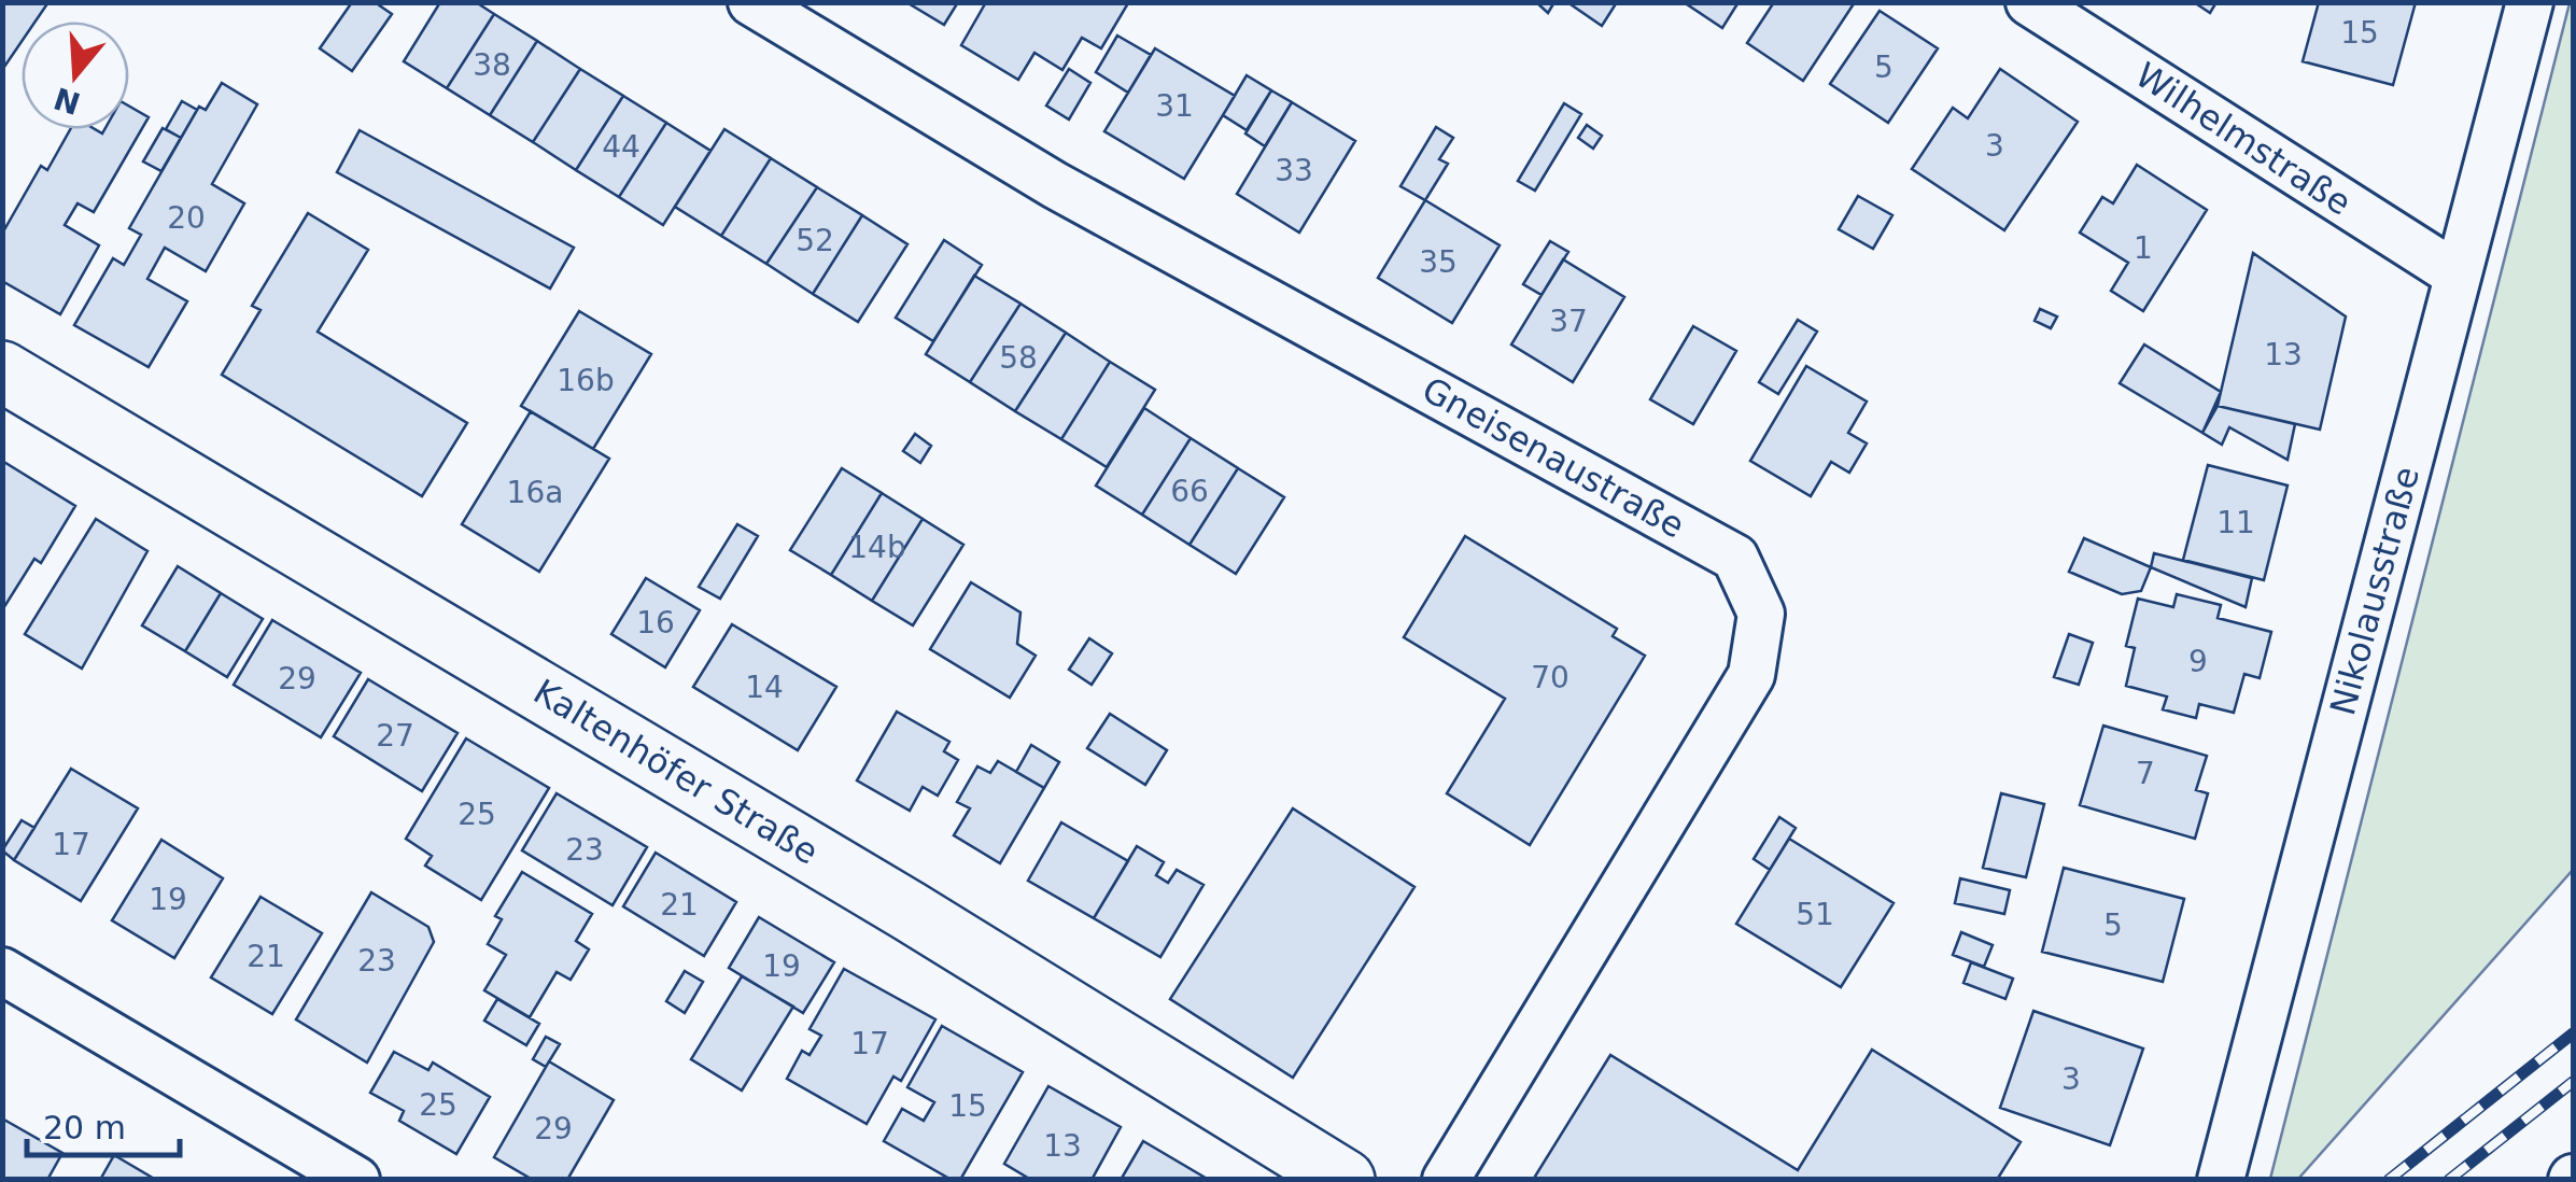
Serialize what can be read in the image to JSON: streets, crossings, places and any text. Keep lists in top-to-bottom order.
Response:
{
  "streets": {
    "street": [
      "Wilhelmstraße",
      "Gneisenaustraße",
      "Nikolausstraße",
      "Kaltenhöfer Straße"
    ]
  },
  "crossings": [
    ["Wilhelmstraße", "Nikolausstraße"]
  ],
  "house_numbers": [
    "15",
    "38",
    "5",
    "31",
    "3",
    "44",
    "33",
    "20",
    "52",
    "1",
    "35",
    "37",
    "13",
    "58",
    "16b",
    "66",
    "16a",
    "11",
    "14b",
    "16",
    "9",
    "70",
    "29",
    "14",
    "27",
    "7",
    "25",
    "17",
    "23",
    "19",
    "21",
    "51",
    "5",
    "21",
    "23",
    "19",
    "17",
    "3",
    "25",
    "15",
    "29",
    "13"
  ],
  "scale_bar": "20 m",
  "north": "bottom"
}
